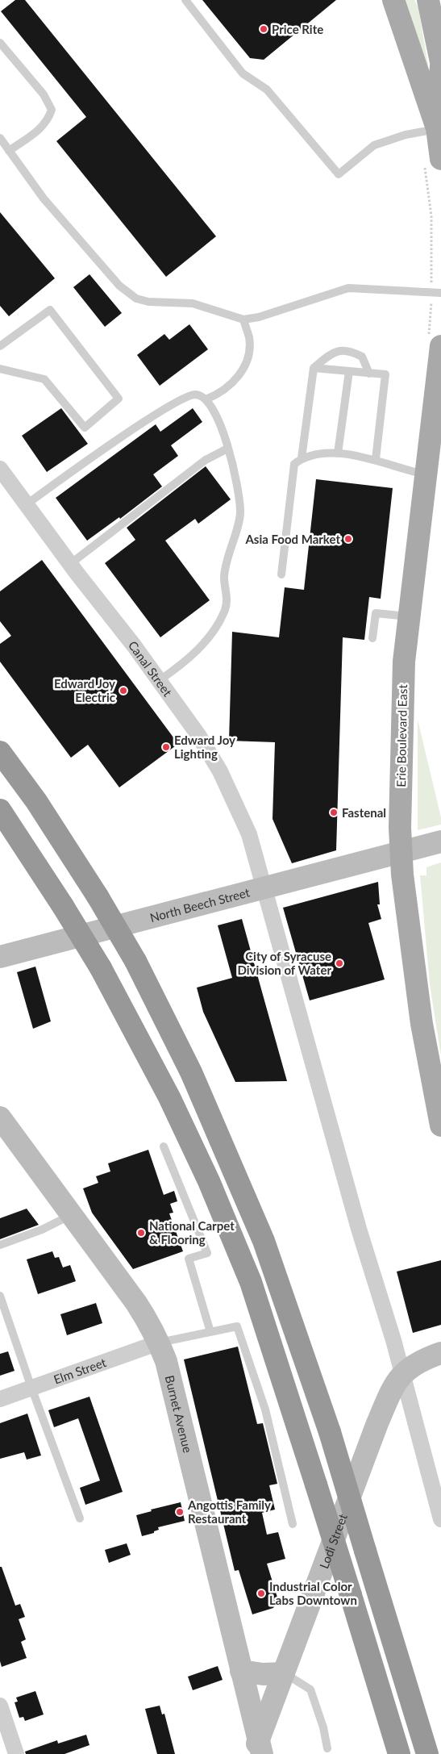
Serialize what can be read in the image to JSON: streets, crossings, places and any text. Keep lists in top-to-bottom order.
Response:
{
  "streets": {
    "main road": ["Erie Boulevard East"],
    "street": [
      "Canal Street",
      "North Beech Street",
      "Elm Street",
      "Burnet Avenue",
      "Lodi Street"
    ]
  },
  "crossings": [
    ["Canal Street", "North Beech Street"],
    ["Canal Street", "Lodi Street"],
    ["Erie Boulevard East", "North Beech Street"],
    ["Elm Street", "Burnet Avenue"],
    ["Burnet Avenue", "Lodi Street"]
  ],
  "places": [
    "Price Rite",
    "Asia Food Market",
    "Edward Joy Electric",
    "Edward Joy Lighting",
    "Fastenal",
    "City of Syracuse Division of Water",
    "National Carpet & Flooring",
    "Angottis Family Restaurant",
    "Industrial Color Labs Downtown"
  ]
}
